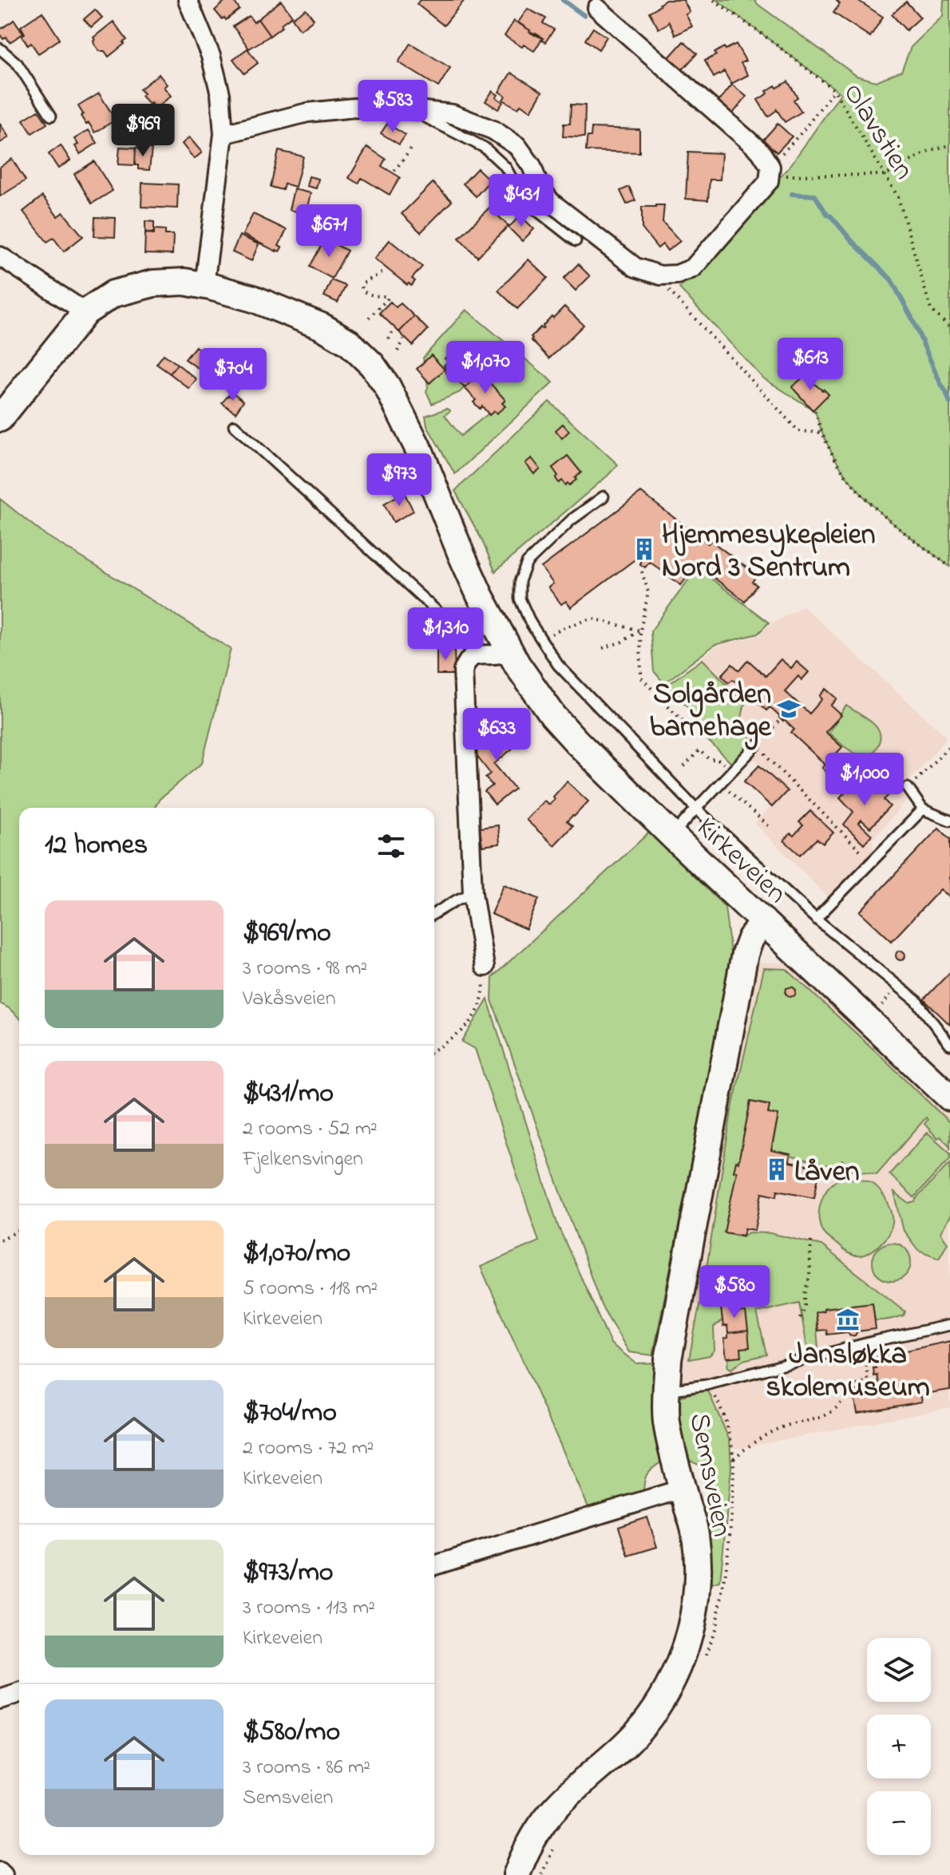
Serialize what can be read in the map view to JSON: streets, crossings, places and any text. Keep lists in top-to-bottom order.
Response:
{
  "streets": {
    "main road": ["Kirkeveien", "Semsveien"],
    "path": ["Olavstien"]
  },
  "crossings": [
    ["Kirkeveien", "Semsveien"]
  ],
  "places": {
    "building": ["Hjemmesykepleien Nord 3 Sentrum", "Låven"],
    "school or university": ["Solgården barnehage"],
    "museum": ["Jansløkka skolemuseum"]
  },
  "page": {
    "price": [
      "$583",
      "$969",
      "$431",
      "$671",
      "$613",
      "$1,070",
      "$704",
      "$973",
      "$1,310",
      "$633",
      "$1,000",
      "$580"
    ],
    "heading": "12 homes",
    "list": [
      {
        "name": "$969/mo",
        "note": "3 rooms · 98 m² · Vakåsveien"
      },
      {
        "name": "$431/mo",
        "note": "2 rooms · 52 m² · Fjelkensvingen"
      },
      {
        "name": "$1,070/mo",
        "note": "5 rooms · 118 m² · Kirkeveien"
      },
      {
        "name": "$704/mo",
        "note": "2 rooms · 72 m² · Kirkeveien"
      },
      {
        "name": "$973/mo",
        "note": "3 rooms · 113 m² · Kirkeveien"
      },
      {
        "name": "$580/mo",
        "note": "3 rooms · 86 m² · Semsveien"
      }
    ],
    "map_buttons": ["+", "−"]
  }
}
